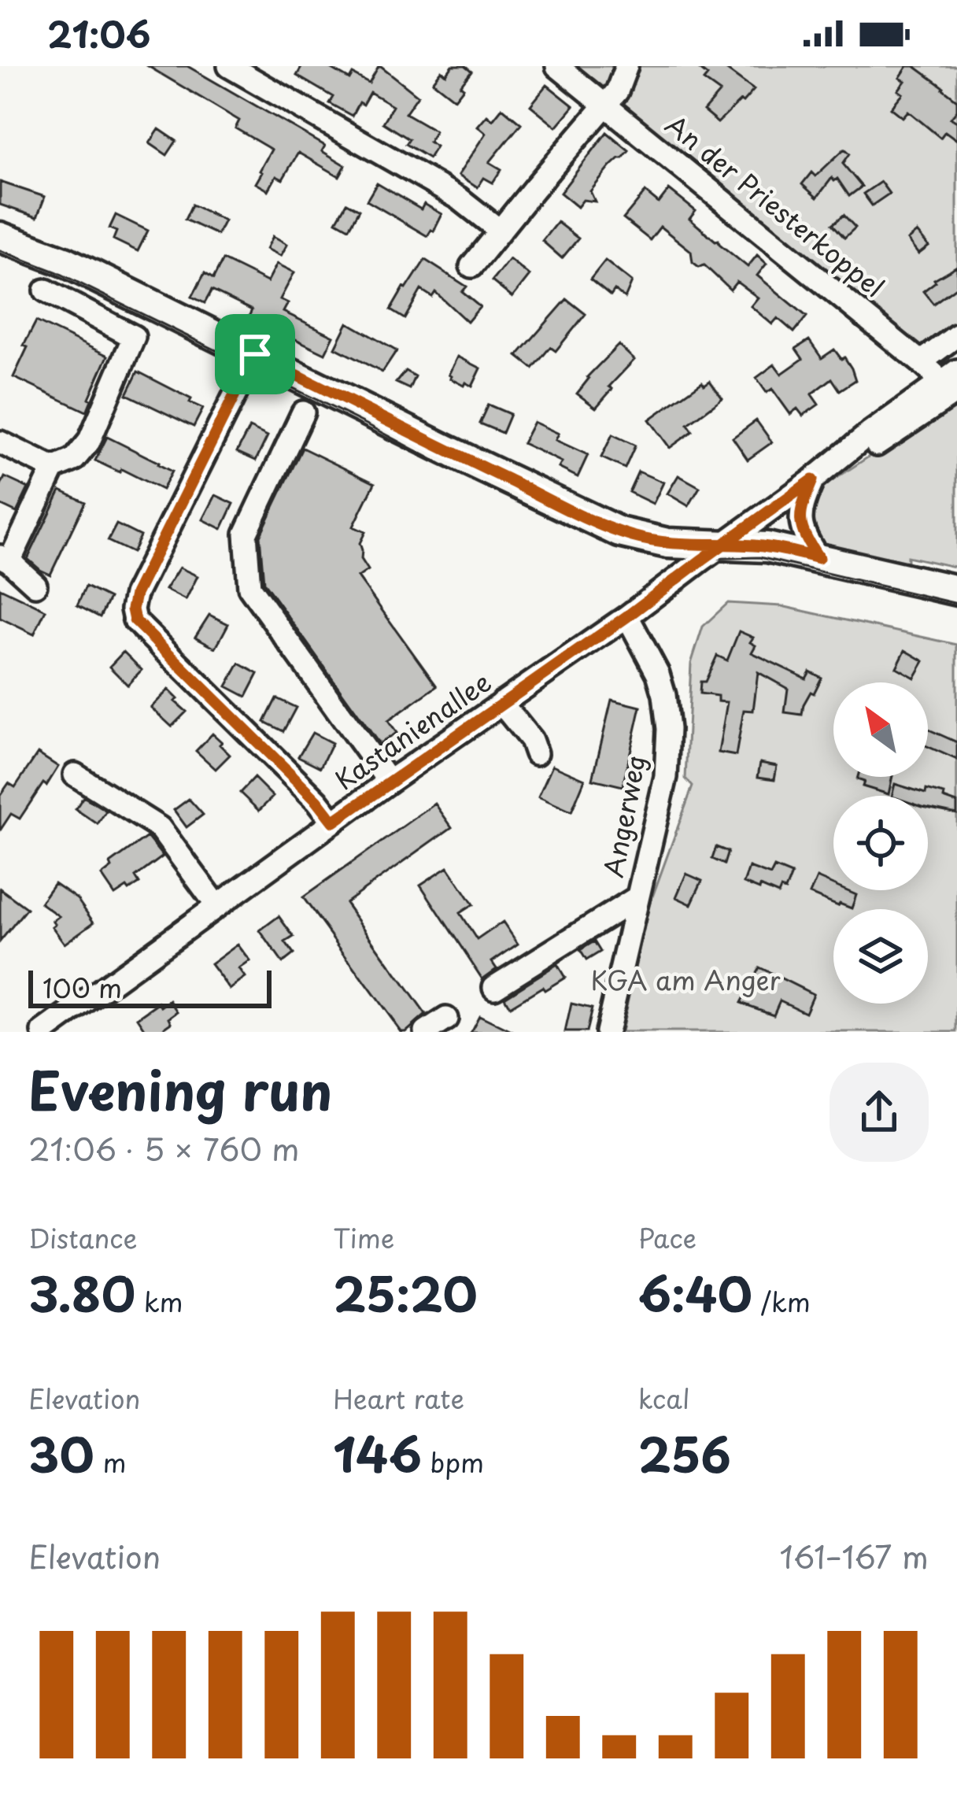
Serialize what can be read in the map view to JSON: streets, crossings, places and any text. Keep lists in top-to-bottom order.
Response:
{
  "streets": {
    "street": ["An der Priesterkoppel", "Kastanienallee", "Angerweg"]
  },
  "crossings": [
    ["An der Priesterkoppel", "Kastanienallee"],
    ["Kastanienallee", "Angerweg"]
  ],
  "parks": ["KGA am Anger"],
  "scale_bar": "100 m",
  "north": "top left",
  "page": {
    "status": "21:06",
    "scale": "100 m",
    "heading": ["Evening run", "21:06 · 5 × 760 m"],
    "stats": [
      ["Distance", "3.80 km"],
      ["Time", "25:20"],
      ["Pace", "6:40 /km"],
      ["Elevation", "30 m"],
      ["Heart rate", "146 bpm"],
      ["kcal", "256"]
    ],
    "chart": ["Elevation", "161–167 m"]
  }
}
